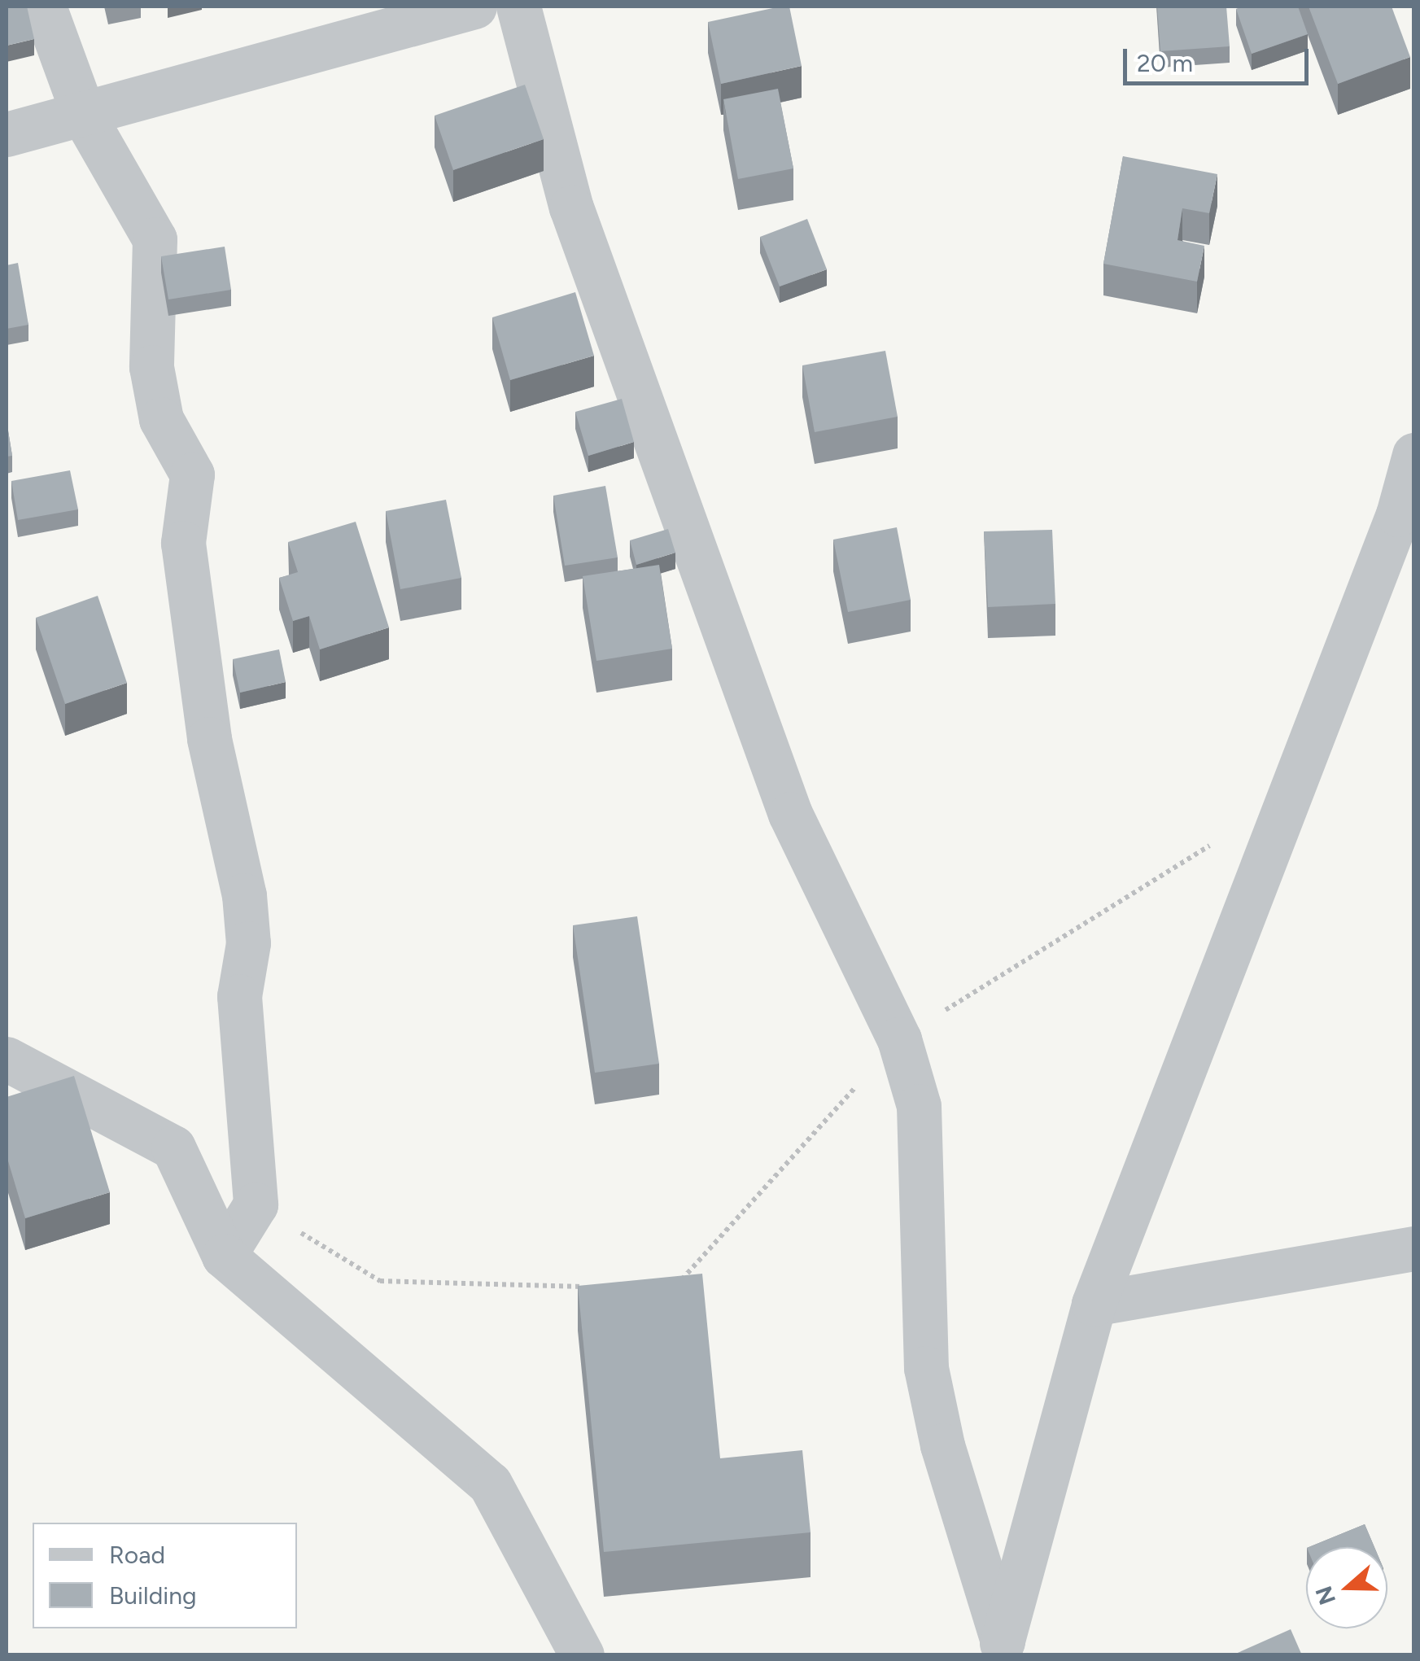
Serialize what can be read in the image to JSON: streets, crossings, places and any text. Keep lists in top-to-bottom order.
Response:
{
  "legend": ["Road", "Building"],
  "scale_bar": "20 m",
  "north": "left"
}
